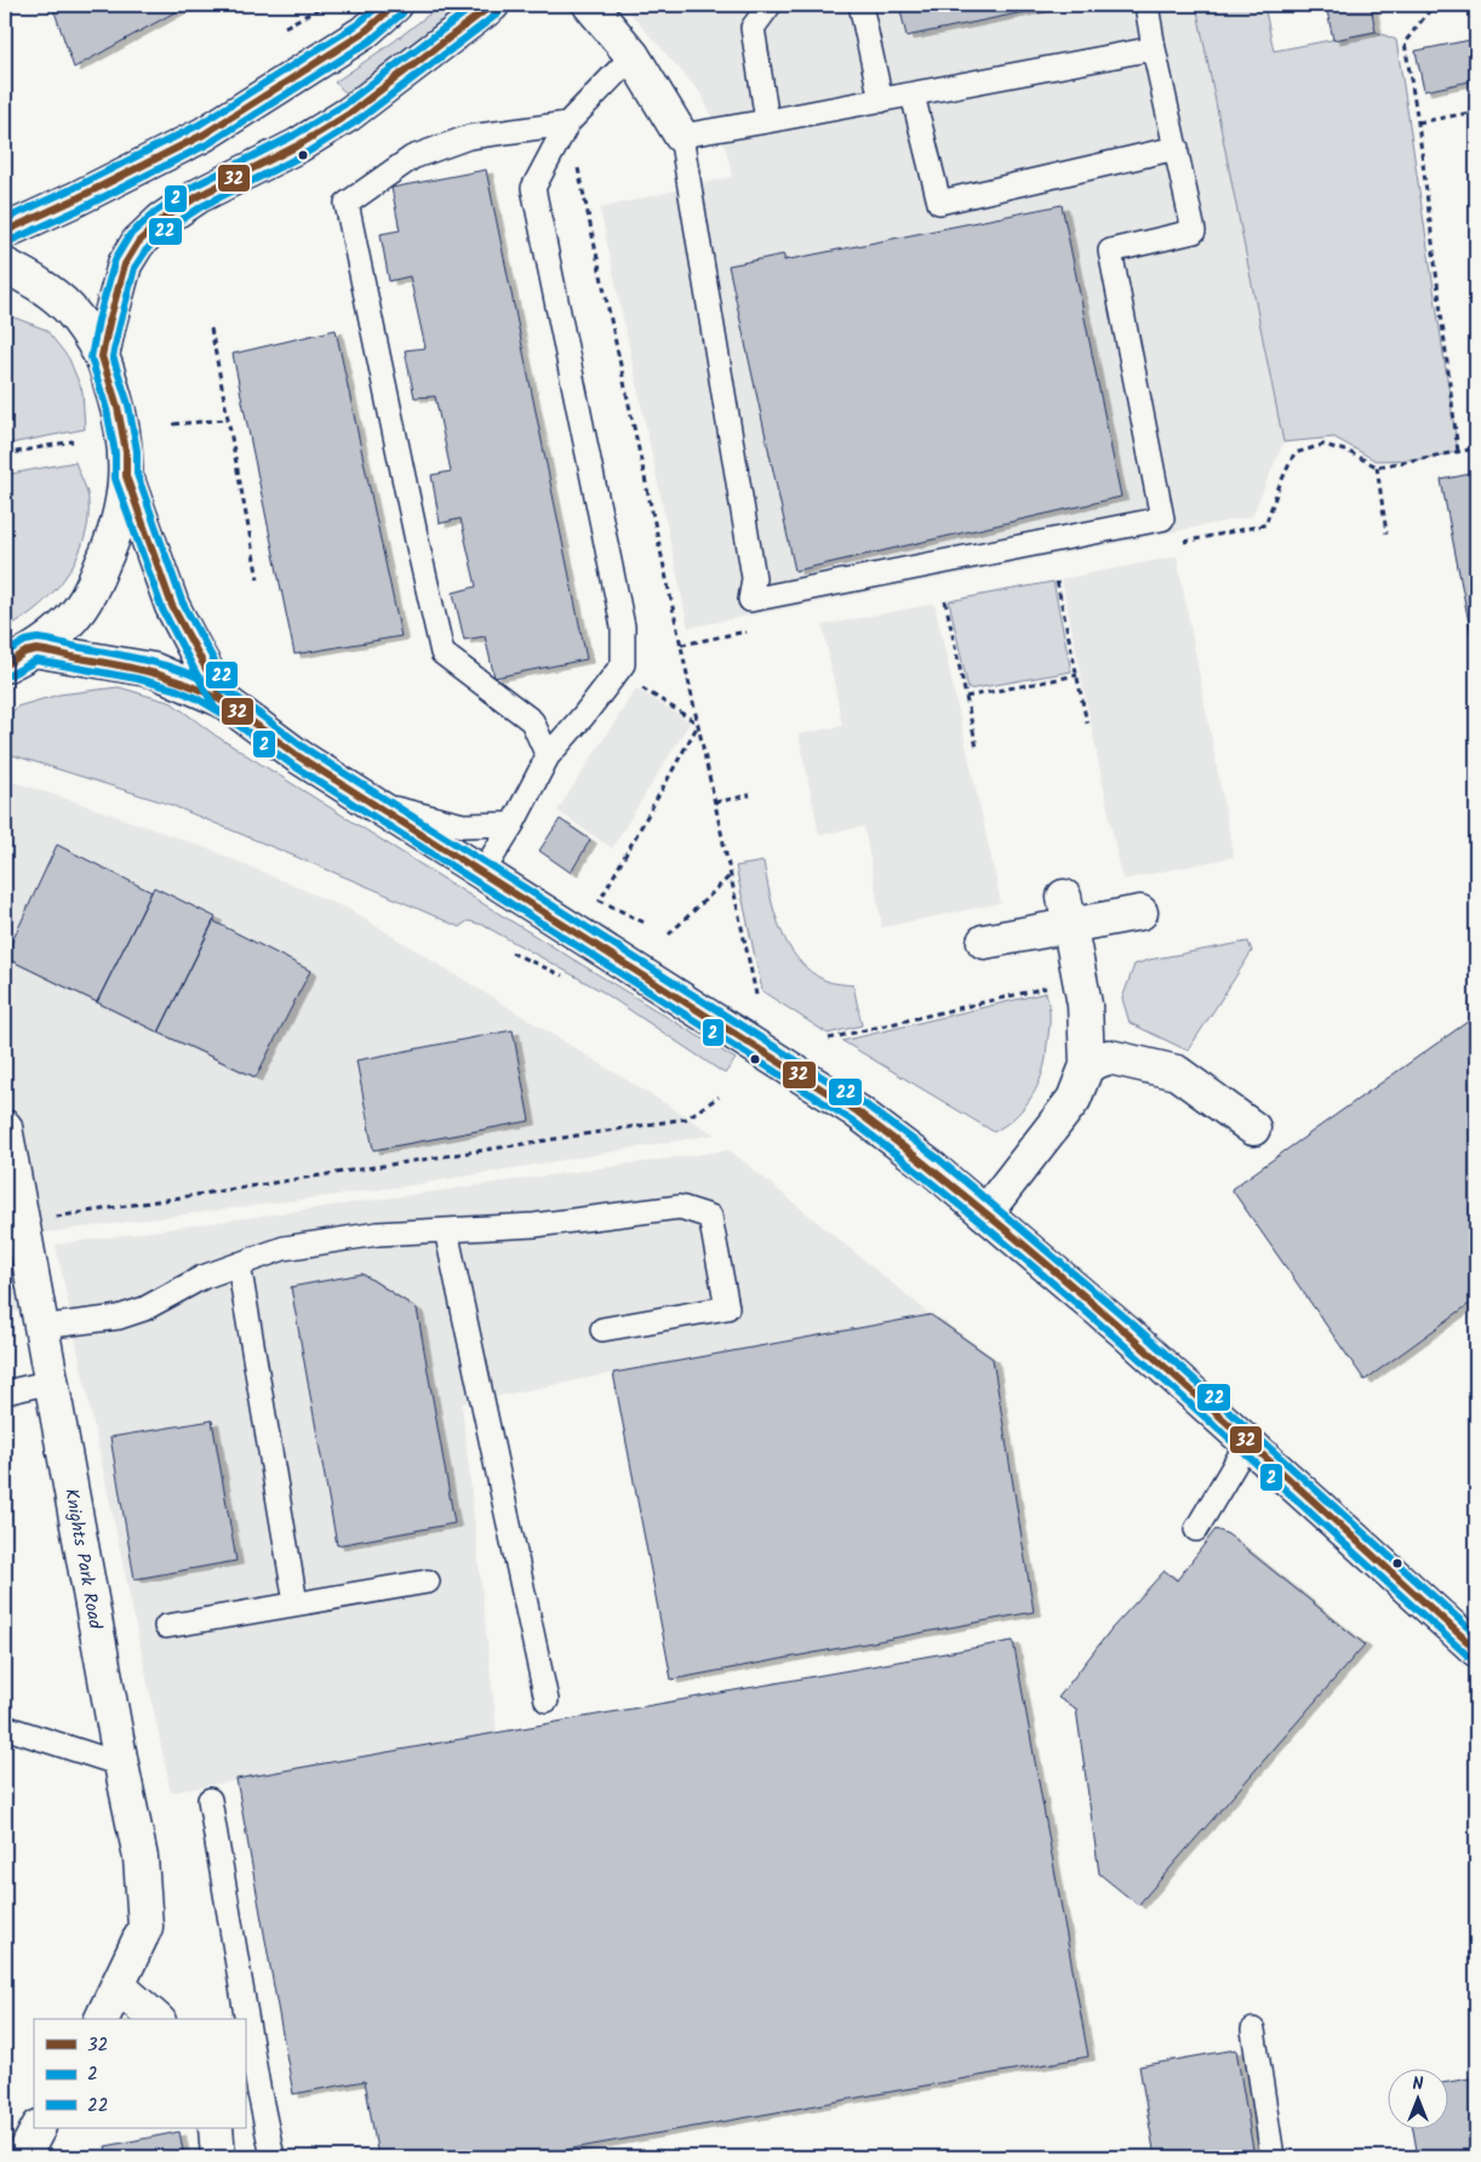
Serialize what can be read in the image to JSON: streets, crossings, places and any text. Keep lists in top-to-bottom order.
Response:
{
  "streets": {
    "street": ["Knights Park Road"]
  },
  "lines": ["transit line 32", "transit line 2", "transit line 22"],
  "legend": ["32", "2", "22"],
  "north": "top"
}
